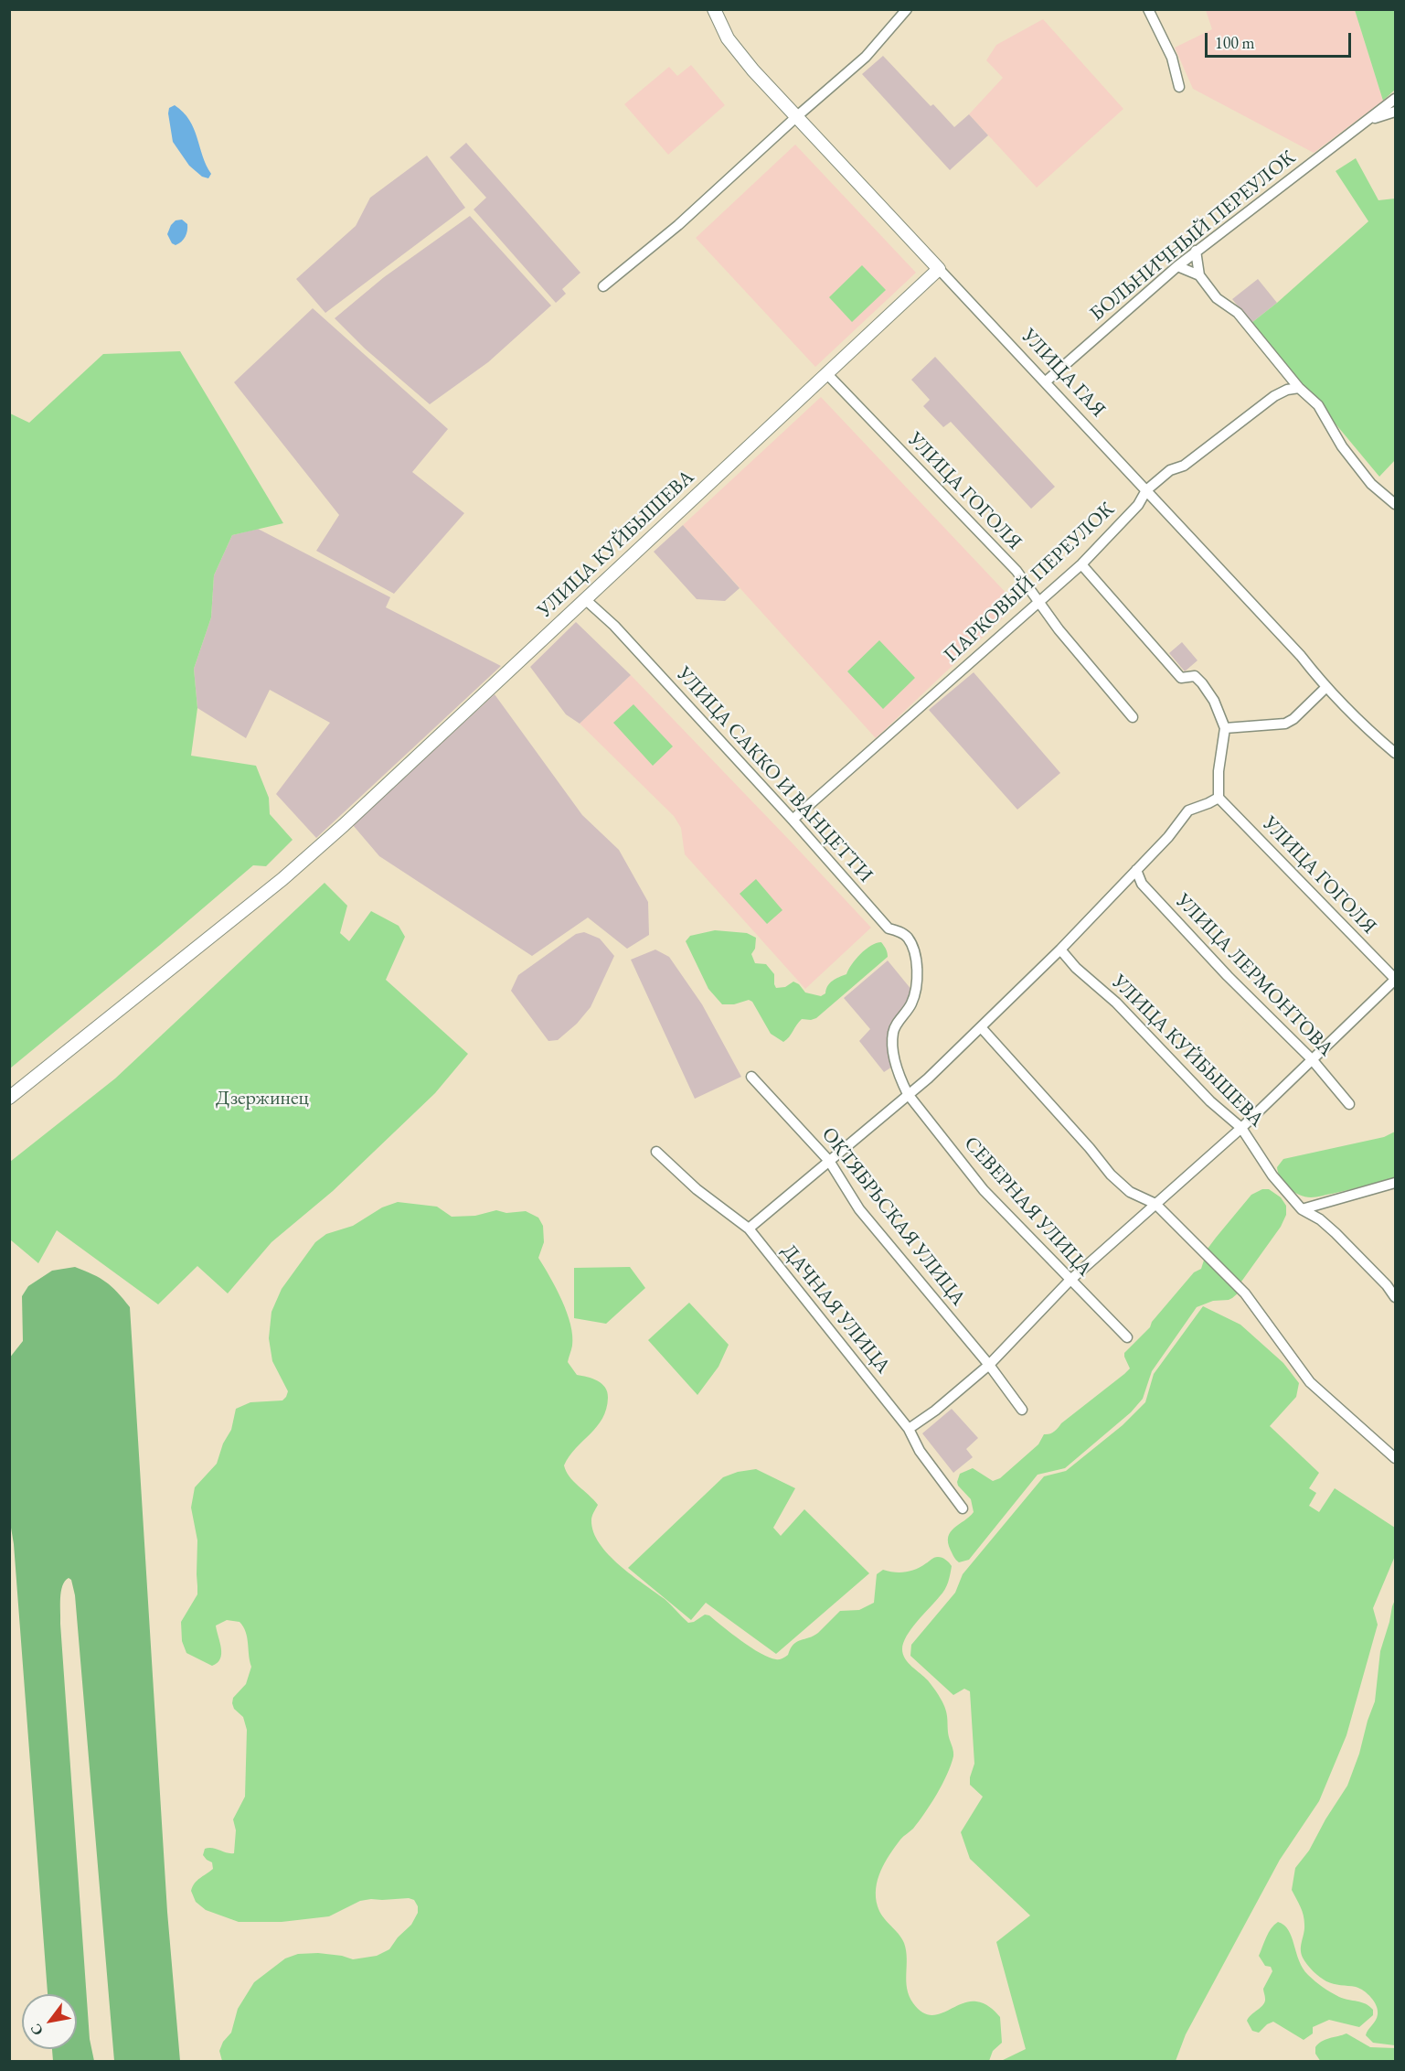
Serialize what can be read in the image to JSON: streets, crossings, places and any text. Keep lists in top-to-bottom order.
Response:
{
  "streets": {
    "main road": ["УЛИЦА ГАЯ", "УЛИЦА КУЙБЫШЕВА"],
    "street": [
      "БОЛЬНИЧНЫЙ ПЕРЕУЛОК",
      "УЛИЦА ГОГОЛЯ",
      "ПАРКОВЫЙ ПЕРЕУЛОК",
      "УЛИЦА САККО И ВАНЦЕТТИ",
      "УЛИЦА ЛЕРМОНТОВА",
      "СЕВЕРНАЯ УЛИЦА",
      "ОКТЯБРЬСКАЯ УЛИЦА",
      "ДАЧНАЯ УЛИЦА"
    ]
  },
  "crossings": [
    ["БОЛЬНИЧНЫЙ ПЕРЕУЛОК", "УЛИЦА ГАЯ"],
    ["УЛИЦА ГАЯ", "УЛИЦА КУЙБЫШЕВА"],
    ["УЛИЦА ГАЯ", "ПАРКОВЫЙ ПЕРЕУЛОК"],
    ["УЛИЦА ГОГОЛЯ", "УЛИЦА КУЙБЫШЕВА"],
    ["УЛИЦА ГОГОЛЯ", "ПАРКОВЫЙ ПЕРЕУЛОК"],
    ["УЛИЦА КУЙБЫШЕВА", "УЛИЦА САККО И ВАНЦЕТТИ"],
    ["ПАРКОВЫЙ ПЕРЕУЛОК", "УЛИЦА САККО И ВАНЦЕТТИ"],
    ["УЛИЦА САККО И ВАНЦЕТТИ", "СЕВЕРНАЯ УЛИЦА"]
  ],
  "parks": ["Дзержинец"],
  "scale_bar": "100 m",
  "north": "bottom left"
}
